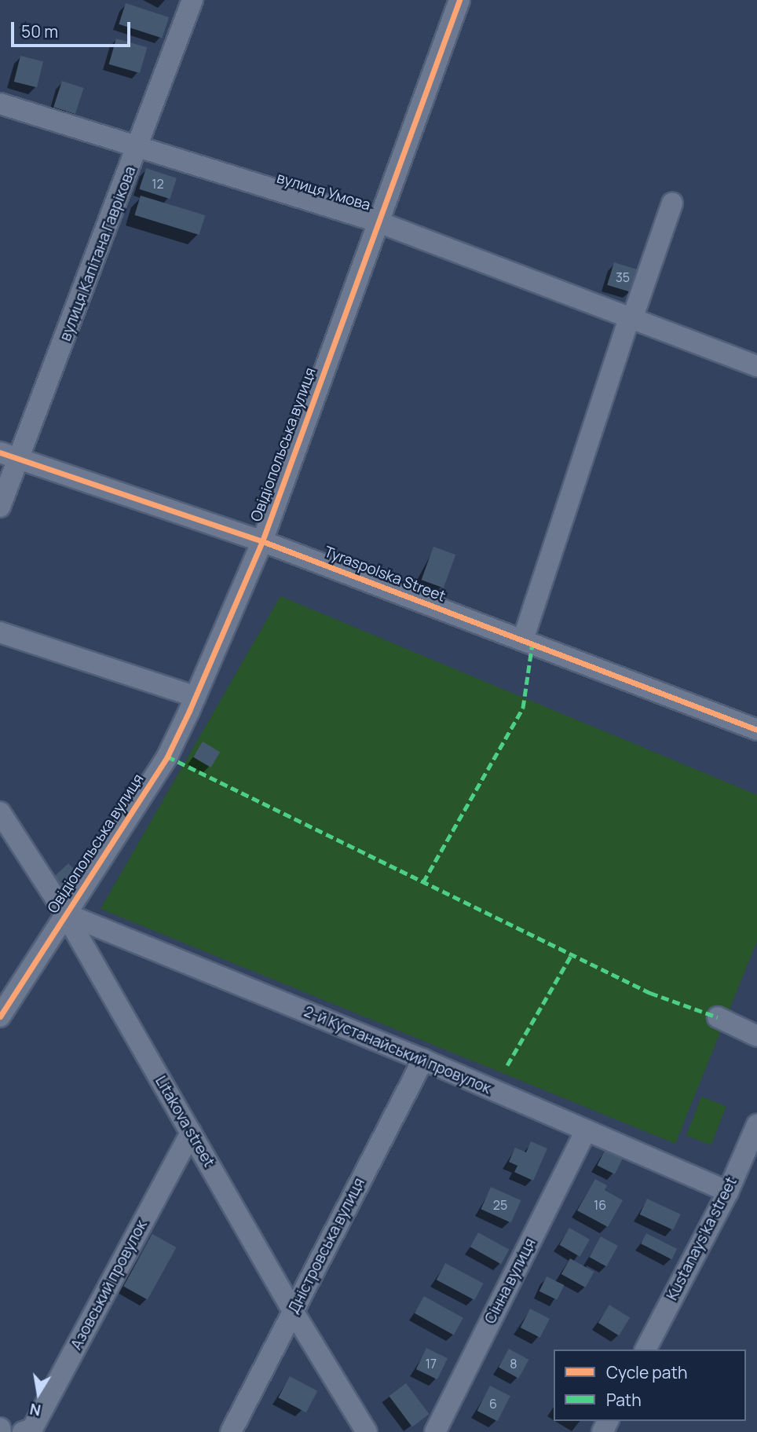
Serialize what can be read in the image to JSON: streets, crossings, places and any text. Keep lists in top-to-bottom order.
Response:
{
  "streets": {
    "street": [
      "вулиця Умова",
      "вулиця Капітана Гаврікова",
      "Овідіопольська вулиця",
      "Tyraspolska Street",
      "2-й Кустанайський провулок",
      "Litakova street",
      "Kustanays'ka street",
      "Дністровська вулиця",
      "Сінна вулиця",
      "Азовський провулок"
    ]
  },
  "crossings": [
    ["вулиця Умова", "вулиця Капітана Гаврікова"],
    ["вулиця Умова", "Овідіопольська вулиця"],
    ["вулиця Капітана Гаврікова", "Tyraspolska Street"],
    ["Овідіопольська вулиця", "Tyraspolska Street"],
    ["Овідіопольська вулиця", "2-й Кустанайський провулок"],
    ["Овідіопольська вулиця", "Litakova street"],
    ["2-й Кустанайський провулок", "Litakova street"],
    ["2-й Кустанайський провулок", "Kustanays'ka street"],
    ["2-й Кустанайський провулок", "Дністровська вулиця"],
    ["2-й Кустанайський провулок", "Сінна вулиця"],
    ["Litakova street", "Дністровська вулиця"],
    ["Litakova street", "Азовський провулок"]
  ],
  "house_numbers": [
    "12",
    "35",
    "25",
    "16",
    "17",
    "8",
    "6"
  ],
  "legend": ["Cycle path", "Path"],
  "scale_bar": "50 m",
  "north": "bottom"
}
